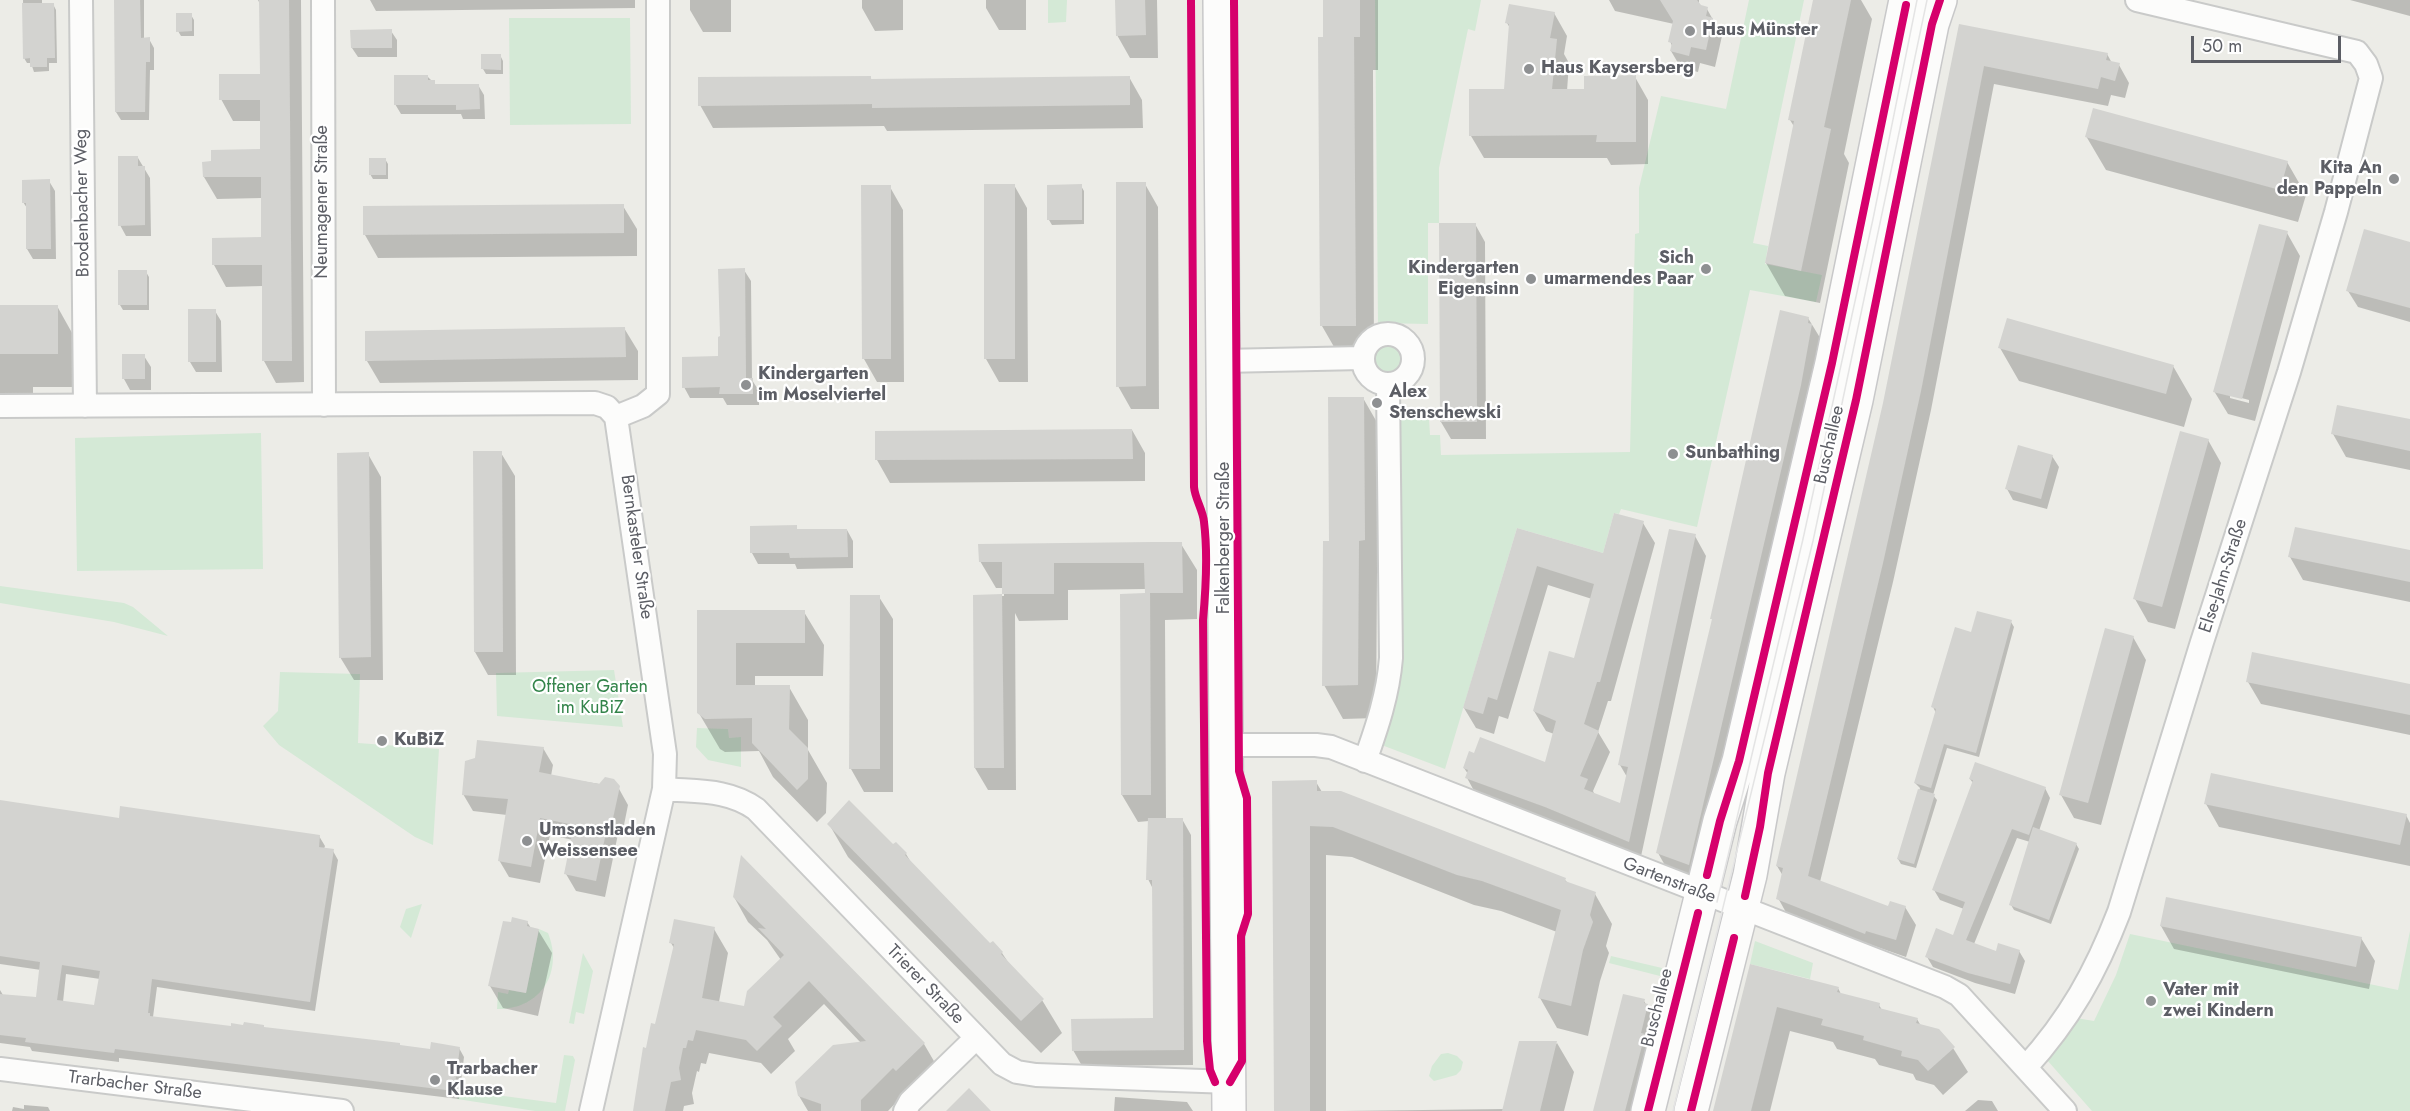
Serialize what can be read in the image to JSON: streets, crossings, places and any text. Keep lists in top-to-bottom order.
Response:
{
  "streets": {
    "main road": ["Buschallee", "Falkenberger Straße"],
    "street": [
      "Neumagener Straße",
      "Brodenbacher Weg",
      "Bernkasteler Straße",
      "Else-Jahn-Straße",
      "Gartenstraße",
      "Trierer Straße",
      "Trarbacher Straße"
    ]
  },
  "crossings": [
    ["Buschallee", "Gartenstraße"],
    ["Falkenberger Straße", "Gartenstraße"],
    ["Falkenberger Straße", "Trierer Straße"],
    ["Bernkasteler Straße", "Trierer Straße"],
    ["Else-Jahn-Straße", "Gartenstraße"]
  ],
  "parks": ["Offener Garten im KuBiZ"],
  "places": [
    "Haus Münster",
    "Haus Kaysersberg",
    "Kita An den Pappeln",
    "Sich umarmendes Paar",
    "Kindergarten Eigensinn",
    "Kindergarten im Moselviertel",
    "Alex Stenschewski",
    "Sunbathing",
    "KuBiZ",
    "Umsonstladen Weissensee",
    "Vater mit zwei Kindern",
    "Trarbacher Klause"
  ],
  "scale_bar": "50 m"
}
